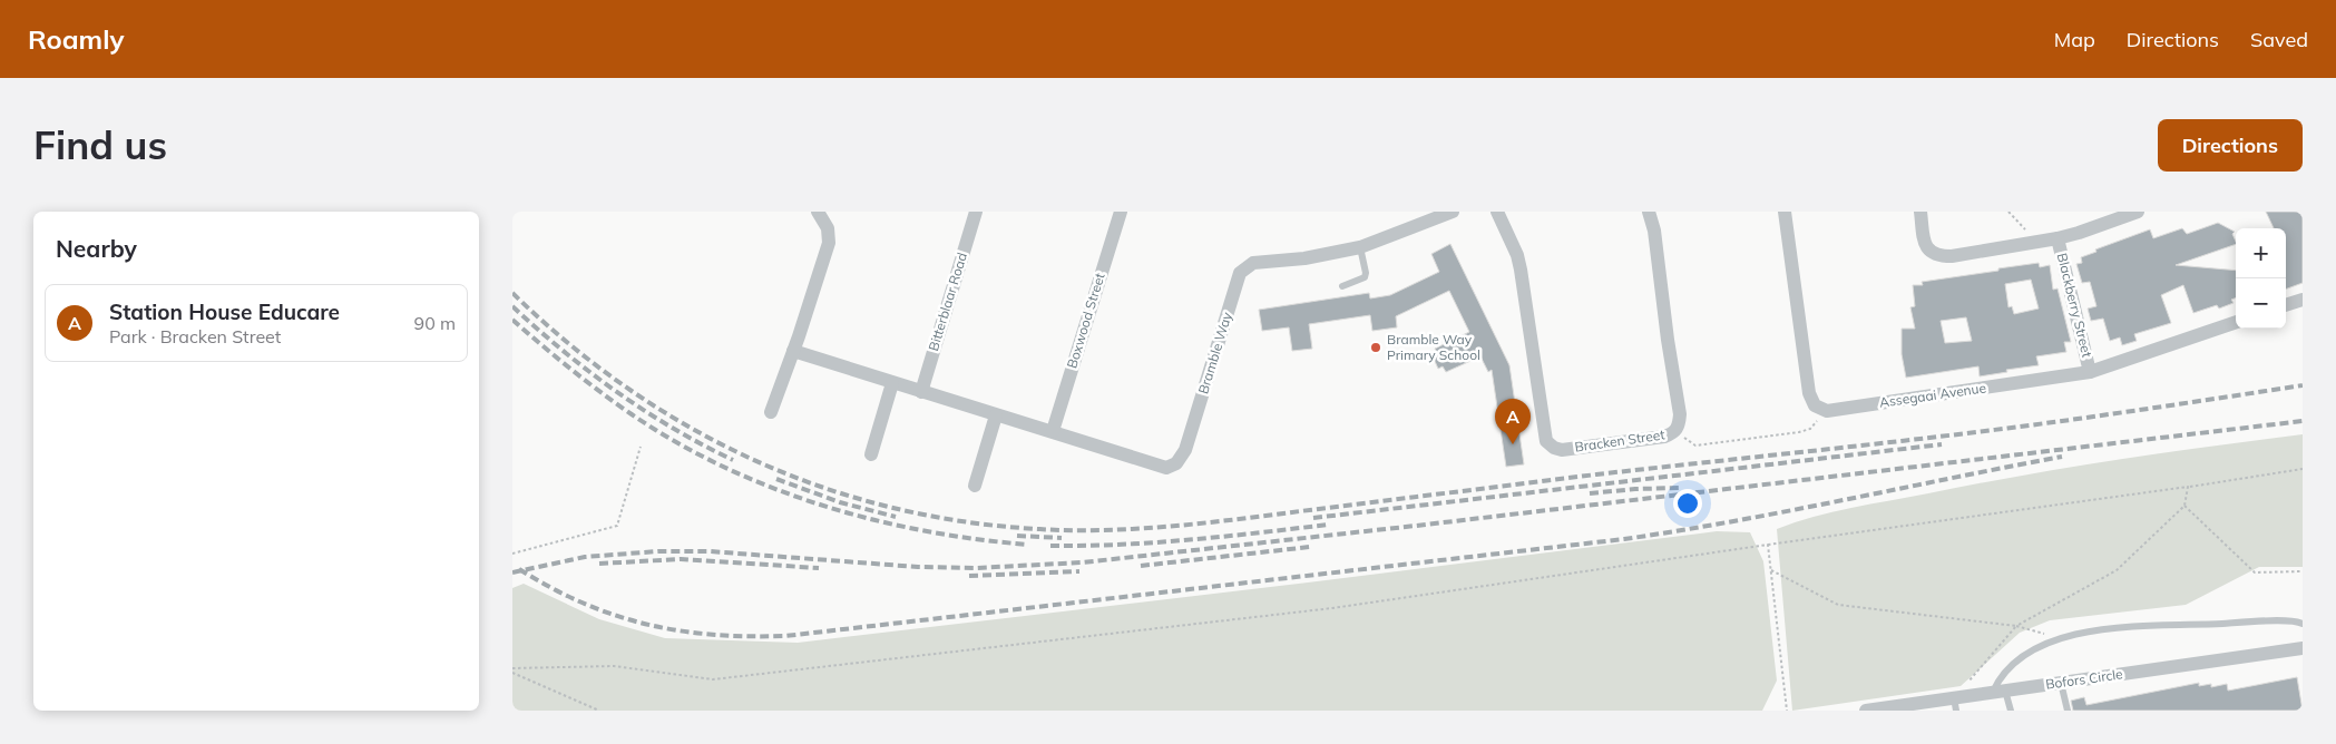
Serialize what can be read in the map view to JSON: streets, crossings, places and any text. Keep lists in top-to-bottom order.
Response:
{
  "streets": {
    "street": [
      "Bitterblaar Road",
      "Blackberry Street",
      "Boxwood Street",
      "Bramble Way",
      "Assegaai Avenue",
      "Bracken Street",
      "Bofors Circle"
    ]
  },
  "crossings": [
    ["Bitterblaar Road", "Bramble Way"],
    ["Blackberry Street", "Assegaai Avenue"],
    ["Boxwood Street", "Bramble Way"]
  ],
  "places": ["Bramble Way Primary School"],
  "page": {
    "header": "Roamly",
    "nav": ["Map", "Directions", "Saved"],
    "buttons": "Directions",
    "title": "Find us",
    "heading": "Nearby",
    "map_buttons": ["+", "−"],
    "list": [
      {
        "mark": "A",
        "name": "Station House Educare",
        "note": "Park · Bracken Street",
        "value": "90 m"
      }
    ],
    "pins": "A"
  }
}
